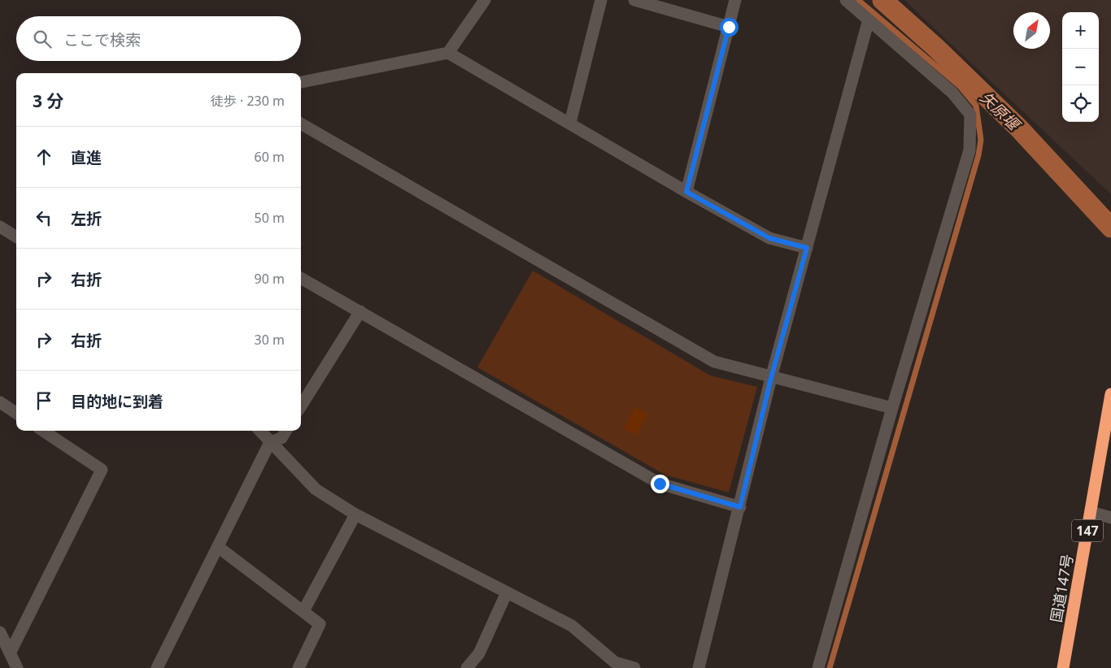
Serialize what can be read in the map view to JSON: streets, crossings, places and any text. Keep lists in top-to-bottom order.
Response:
{
  "streets": {
    "highway": ["147", "国道147号"]
  },
  "water": ["矢原堰"],
  "north": "top right",
  "page": {
    "map_buttons": ["+", "−"],
    "search": "ここで検索",
    "heading": ["3 分", "徒歩 · 230 m"],
    "list": [
      ["直進", "60 m"],
      ["左折", "50 m"],
      ["右折", "90 m"],
      ["右折", "30 m"],
      "目的地に到着"
    ]
  }
}
